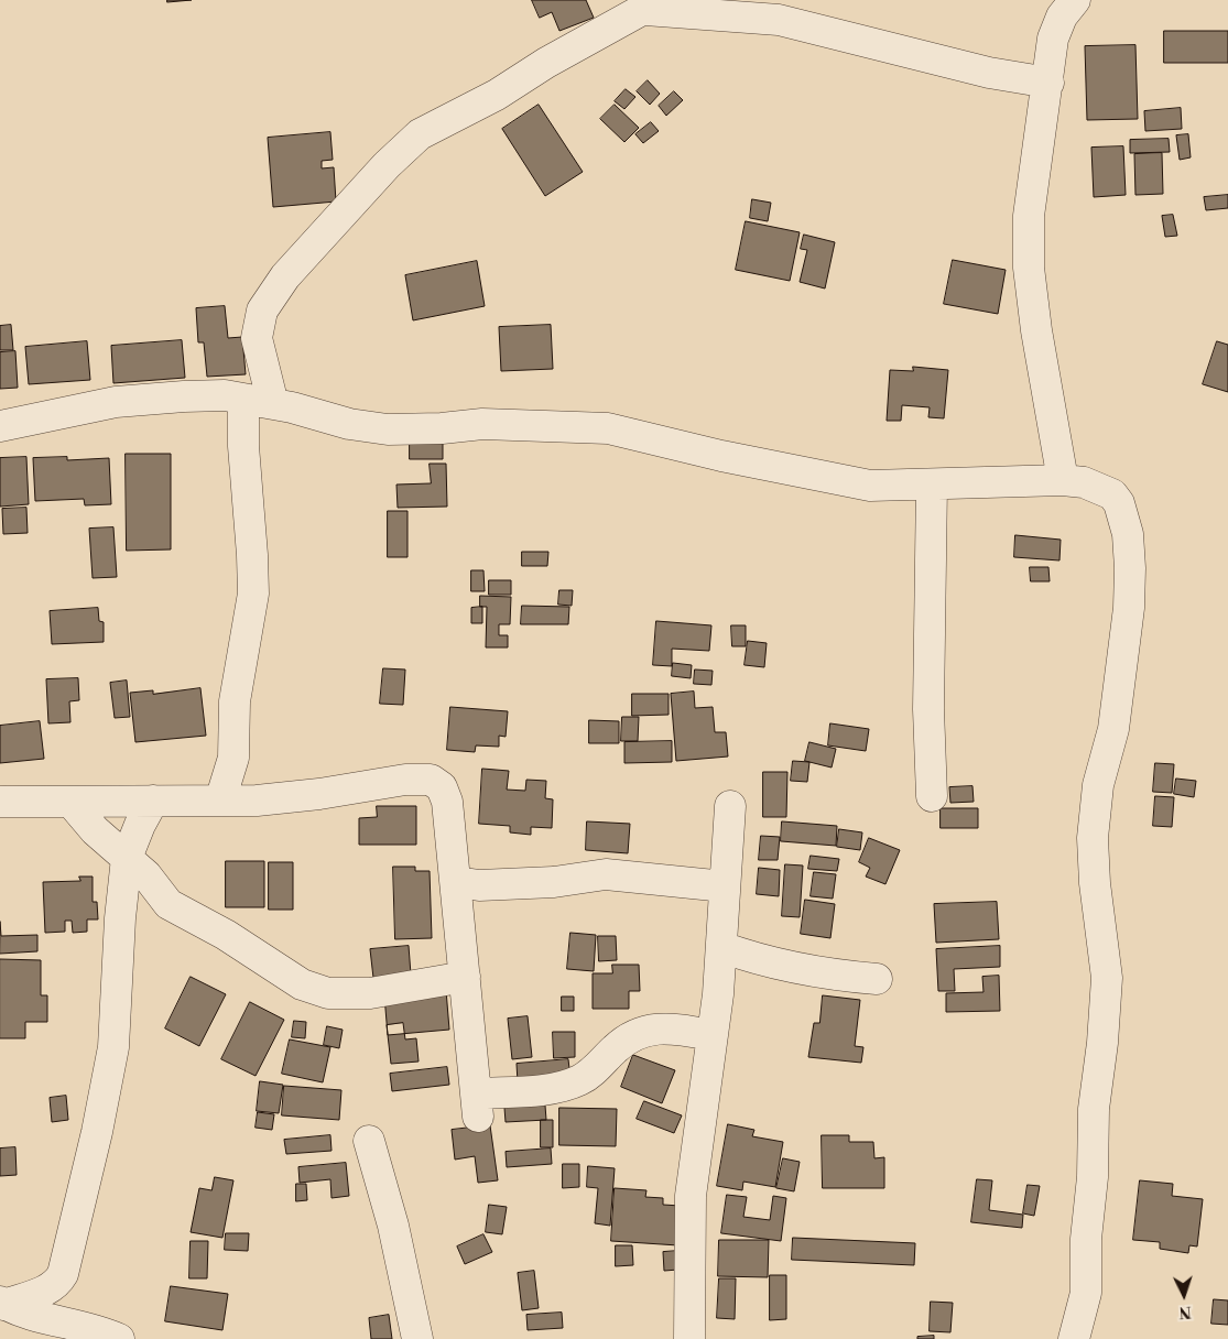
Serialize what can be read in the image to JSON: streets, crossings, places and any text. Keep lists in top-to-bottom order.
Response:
{
  "north": "bottom"
}
